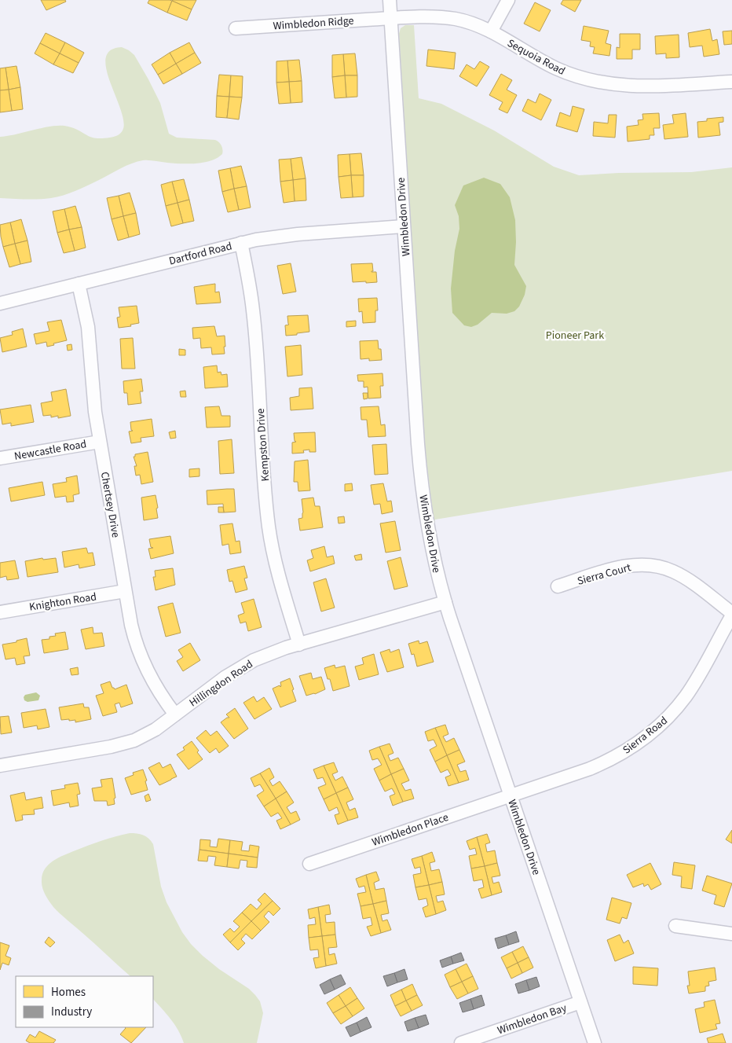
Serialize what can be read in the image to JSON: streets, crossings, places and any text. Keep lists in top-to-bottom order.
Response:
{
  "streets": {
    "street": [
      "Wimbledon Ridge",
      "Sequoia Road",
      "Wimbledon Drive",
      "Dartford Road",
      "Kempston Drive",
      "Newcastle Road",
      "Chertsey Drive",
      "Sierra Court",
      "Knighton Road",
      "Hillingdon Road",
      "Sierra Road",
      "Wimbledon Place",
      "Wimbledon Bay"
    ]
  },
  "crossings": [
    ["Wimbledon Ridge", "Sequoia Road"],
    ["Wimbledon Ridge", "Wimbledon Drive"],
    ["Sequoia Road", "Wimbledon Drive"],
    ["Wimbledon Drive", "Dartford Road"],
    ["Wimbledon Drive", "Hillingdon Road"],
    ["Wimbledon Drive", "Sierra Road"],
    ["Wimbledon Drive", "Wimbledon Place"],
    ["Wimbledon Drive", "Wimbledon Bay"],
    ["Dartford Road", "Kempston Drive"],
    ["Dartford Road", "Chertsey Drive"],
    ["Kempston Drive", "Hillingdon Road"],
    ["Newcastle Road", "Chertsey Drive"],
    ["Chertsey Drive", "Knighton Road"],
    ["Chertsey Drive", "Hillingdon Road"],
    ["Sierra Court", "Sierra Road"],
    ["Sierra Road", "Wimbledon Place"]
  ],
  "parks": ["Pioneer Park"],
  "legend": ["Homes", "Industry"]
}
